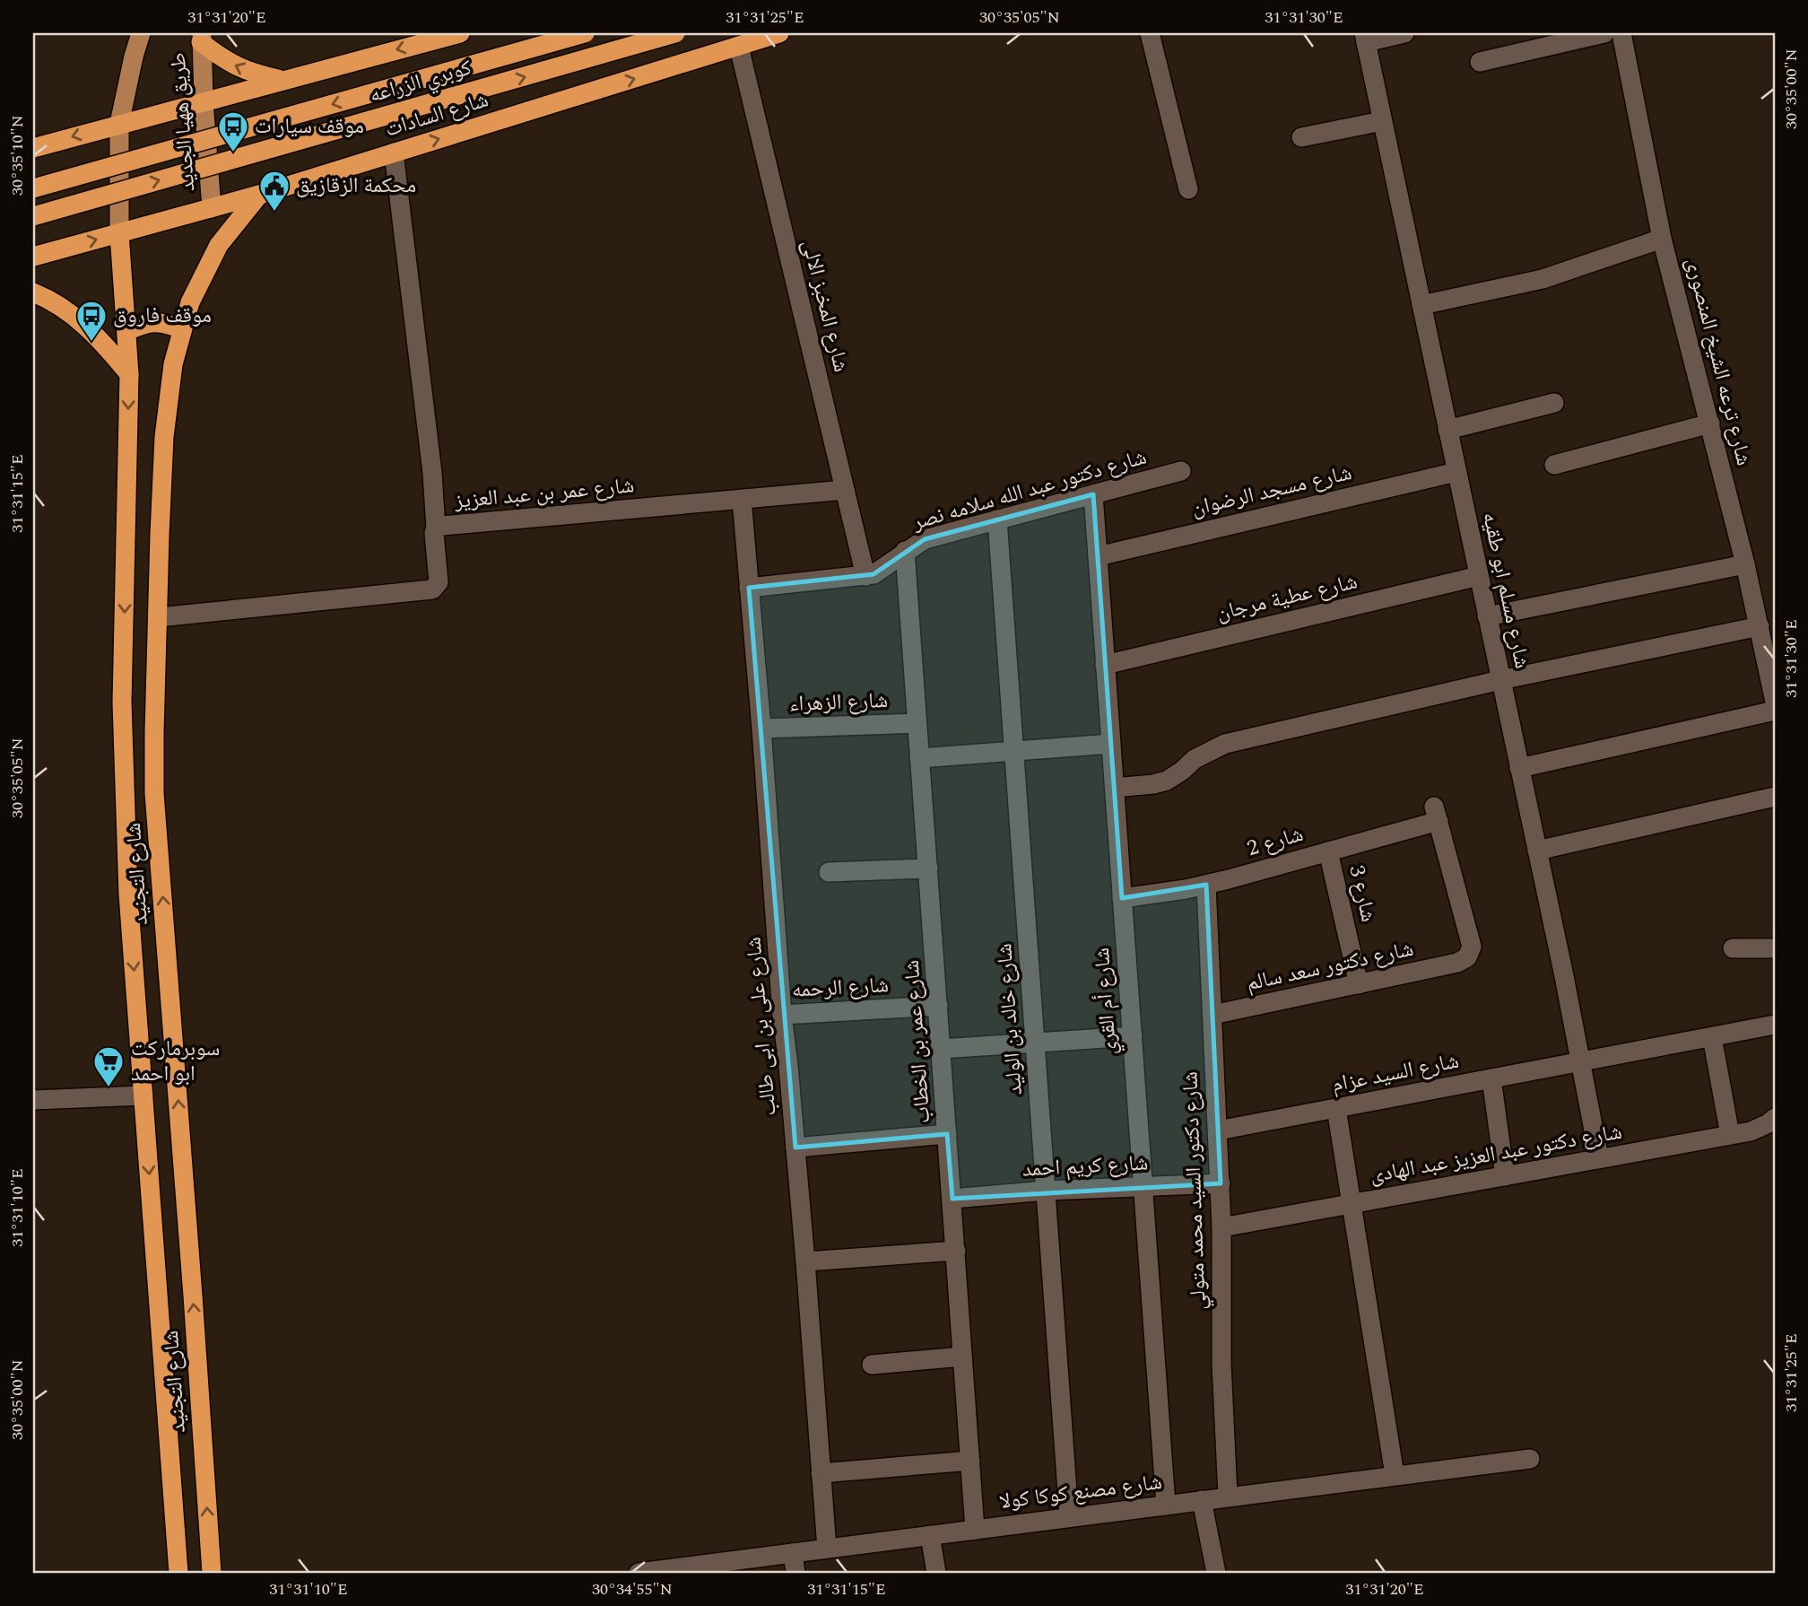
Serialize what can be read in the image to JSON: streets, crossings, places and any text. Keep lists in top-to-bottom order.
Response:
{
  "streets": {
    "highway": ["كوبري الزراعه", "شارع السادات", "شارع التجنيد"],
    "main road": ["طريق ههيا الجديد"],
    "street": [
      "شارع المخبز الالى",
      "شارع ترعه الشيخ المنصورى",
      "شارع دكتور عبد الله سلامه نصر",
      "شارع مسجد الرضوان",
      "شارع عمر بن عبد العزيز",
      "شارع مسلم ابو طقيه",
      "شارع عطية مرجان",
      "شارع الزهراء",
      "شارع 2",
      "شارع 3",
      "شارع دكتور سعد سالم",
      "شارع الرحمه",
      "شارع أم القري",
      "شارع خالد بن الوليد",
      "شارع على بن ابى طالب",
      "شارع عمر بن الخطاب",
      "شارع السيد عزام",
      "شارع دكتور عبد العزيز عبد الهادى",
      "شارع كريم احمد",
      "شارع دكتور السيد محمد متولي",
      "شارع مصنع كوكا كولا"
    ]
  },
  "crossings": [
    ["شارع السادات", "طريق ههيا الجديد"],
    ["شارع السادات", "شارع المخبز الالى"],
    ["شارع السادات", "شارع التجنيد"],
    ["طريق ههيا الجديد", "شارع التجنيد"],
    ["شارع المخبز الالى", "شارع دكتور عبد الله سلامه نصر"],
    ["شارع المخبز الالى", "شارع عمر بن عبد العزيز"],
    ["شارع دكتور عبد الله سلامه نصر", "شارع أم القري"],
    ["شارع دكتور عبد الله سلامه نصر", "شارع خالد بن الوليد"],
    ["شارع دكتور عبد الله سلامه نصر", "شارع على بن ابى طالب"],
    ["شارع دكتور عبد الله سلامه نصر", "شارع عمر بن الخطاب"],
    ["شارع مسجد الرضوان", "شارع مسلم ابو طقيه"],
    ["شارع مسجد الرضوان", "شارع أم القري"],
    ["شارع عمر بن عبد العزيز", "شارع التجنيد"],
    ["شارع عمر بن عبد العزيز", "شارع على بن ابى طالب"],
    ["شارع مسلم ابو طقيه", "شارع عطية مرجان"],
    ["شارع مسلم ابو طقيه", "شارع السيد عزام"],
    ["شارع مسلم ابو طقيه", "شارع دكتور عبد العزيز عبد الهادى"],
    ["شارع عطية مرجان", "شارع أم القري"],
    ["شارع الزهراء", "شارع على بن ابى طالب"],
    ["شارع الزهراء", "شارع عمر بن الخطاب"],
    ["شارع 2", "شارع 3"],
    ["شارع 2", "شارع دكتور سعد سالم"],
    ["شارع 2", "شارع أم القري"],
    ["شارع 2", "شارع دكتور السيد محمد متولي"],
    ["شارع 3", "شارع دكتور سعد سالم"],
    ["شارع دكتور سعد سالم", "شارع دكتور السيد محمد متولي"],
    ["شارع الرحمه", "شارع على بن ابى طالب"],
    ["شارع الرحمه", "شارع عمر بن الخطاب"],
    ["شارع أم القري", "شارع كريم احمد"],
    ["شارع أم القري", "شارع مصنع كوكا كولا"],
    ["شارع خالد بن الوليد", "شارع كريم احمد"],
    ["شارع خالد بن الوليد", "شارع مصنع كوكا كولا"],
    ["شارع على بن ابى طالب", "شارع مصنع كوكا كولا"],
    ["شارع عمر بن الخطاب", "شارع كريم احمد"],
    ["شارع عمر بن الخطاب", "شارع مصنع كوكا كولا"],
    ["شارع السيد عزام", "شارع دكتور السيد محمد متولي"],
    ["شارع دكتور عبد العزيز عبد الهادى", "شارع دكتور السيد محمد متولي"],
    ["شارع كريم احمد", "شارع دكتور السيد محمد متولي"],
    ["شارع دكتور السيد محمد متولي", "شارع مصنع كوكا كولا"]
  ],
  "places": {
    "bus stop": ["موقف سيارات", "موقف فاروق"],
    "public building": ["محكمة الزقازيق"],
    "supermarket": ["سوبرماركت ابو احمد"]
  },
  "coordinates": [
    "31°31'20\"E",
    "31°31'25\"E",
    "30°35'05\"N",
    "31°31'30\"E",
    "30°35'00\"N",
    "30°35'10\"N",
    "31°31'15\"E",
    "31°31'10\"E",
    "30°34'55\"N"
  ]
}
